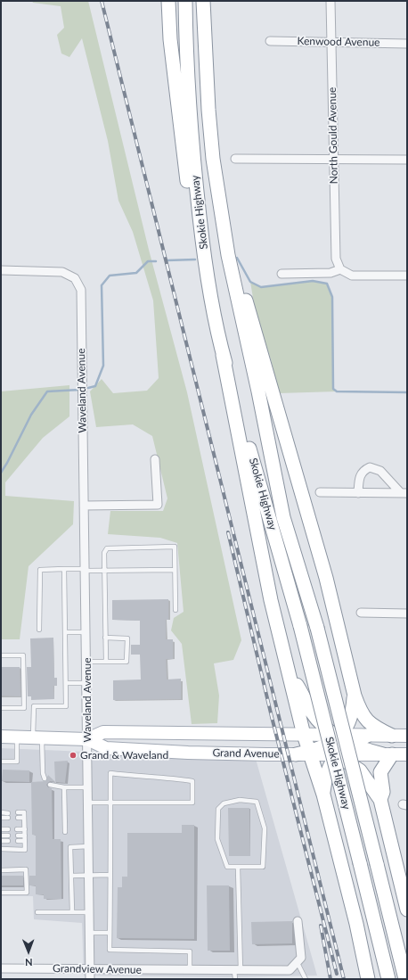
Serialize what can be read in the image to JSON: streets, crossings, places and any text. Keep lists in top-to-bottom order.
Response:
{
  "streets": {
    "highway": ["Skokie Highway"],
    "main road": ["Grand Avenue"],
    "street": [
      "Kenwood Avenue",
      "North Gould Avenue",
      "Waveland Avenue",
      "Grandview Avenue"
    ]
  },
  "crossings": [
    ["Kenwood Avenue", "North Gould Avenue"],
    ["Waveland Avenue", "Grand Avenue"],
    ["Waveland Avenue", "Grandview Avenue"]
  ],
  "places": ["Grand & Waveland"],
  "north": "bottom"
}
